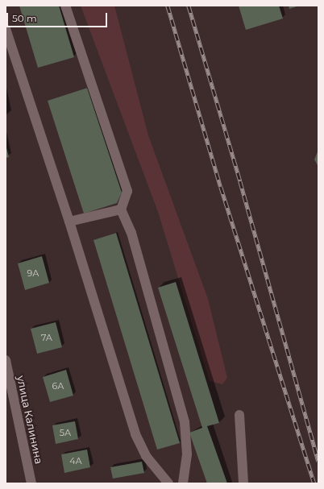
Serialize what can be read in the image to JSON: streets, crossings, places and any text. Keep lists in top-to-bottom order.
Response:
{
  "streets": {
    "street": ["улица Калинина"]
  },
  "house_numbers": [
    "9А",
    "7А",
    "6А",
    "5А",
    "4А"
  ],
  "scale_bar": "50 m"
}
